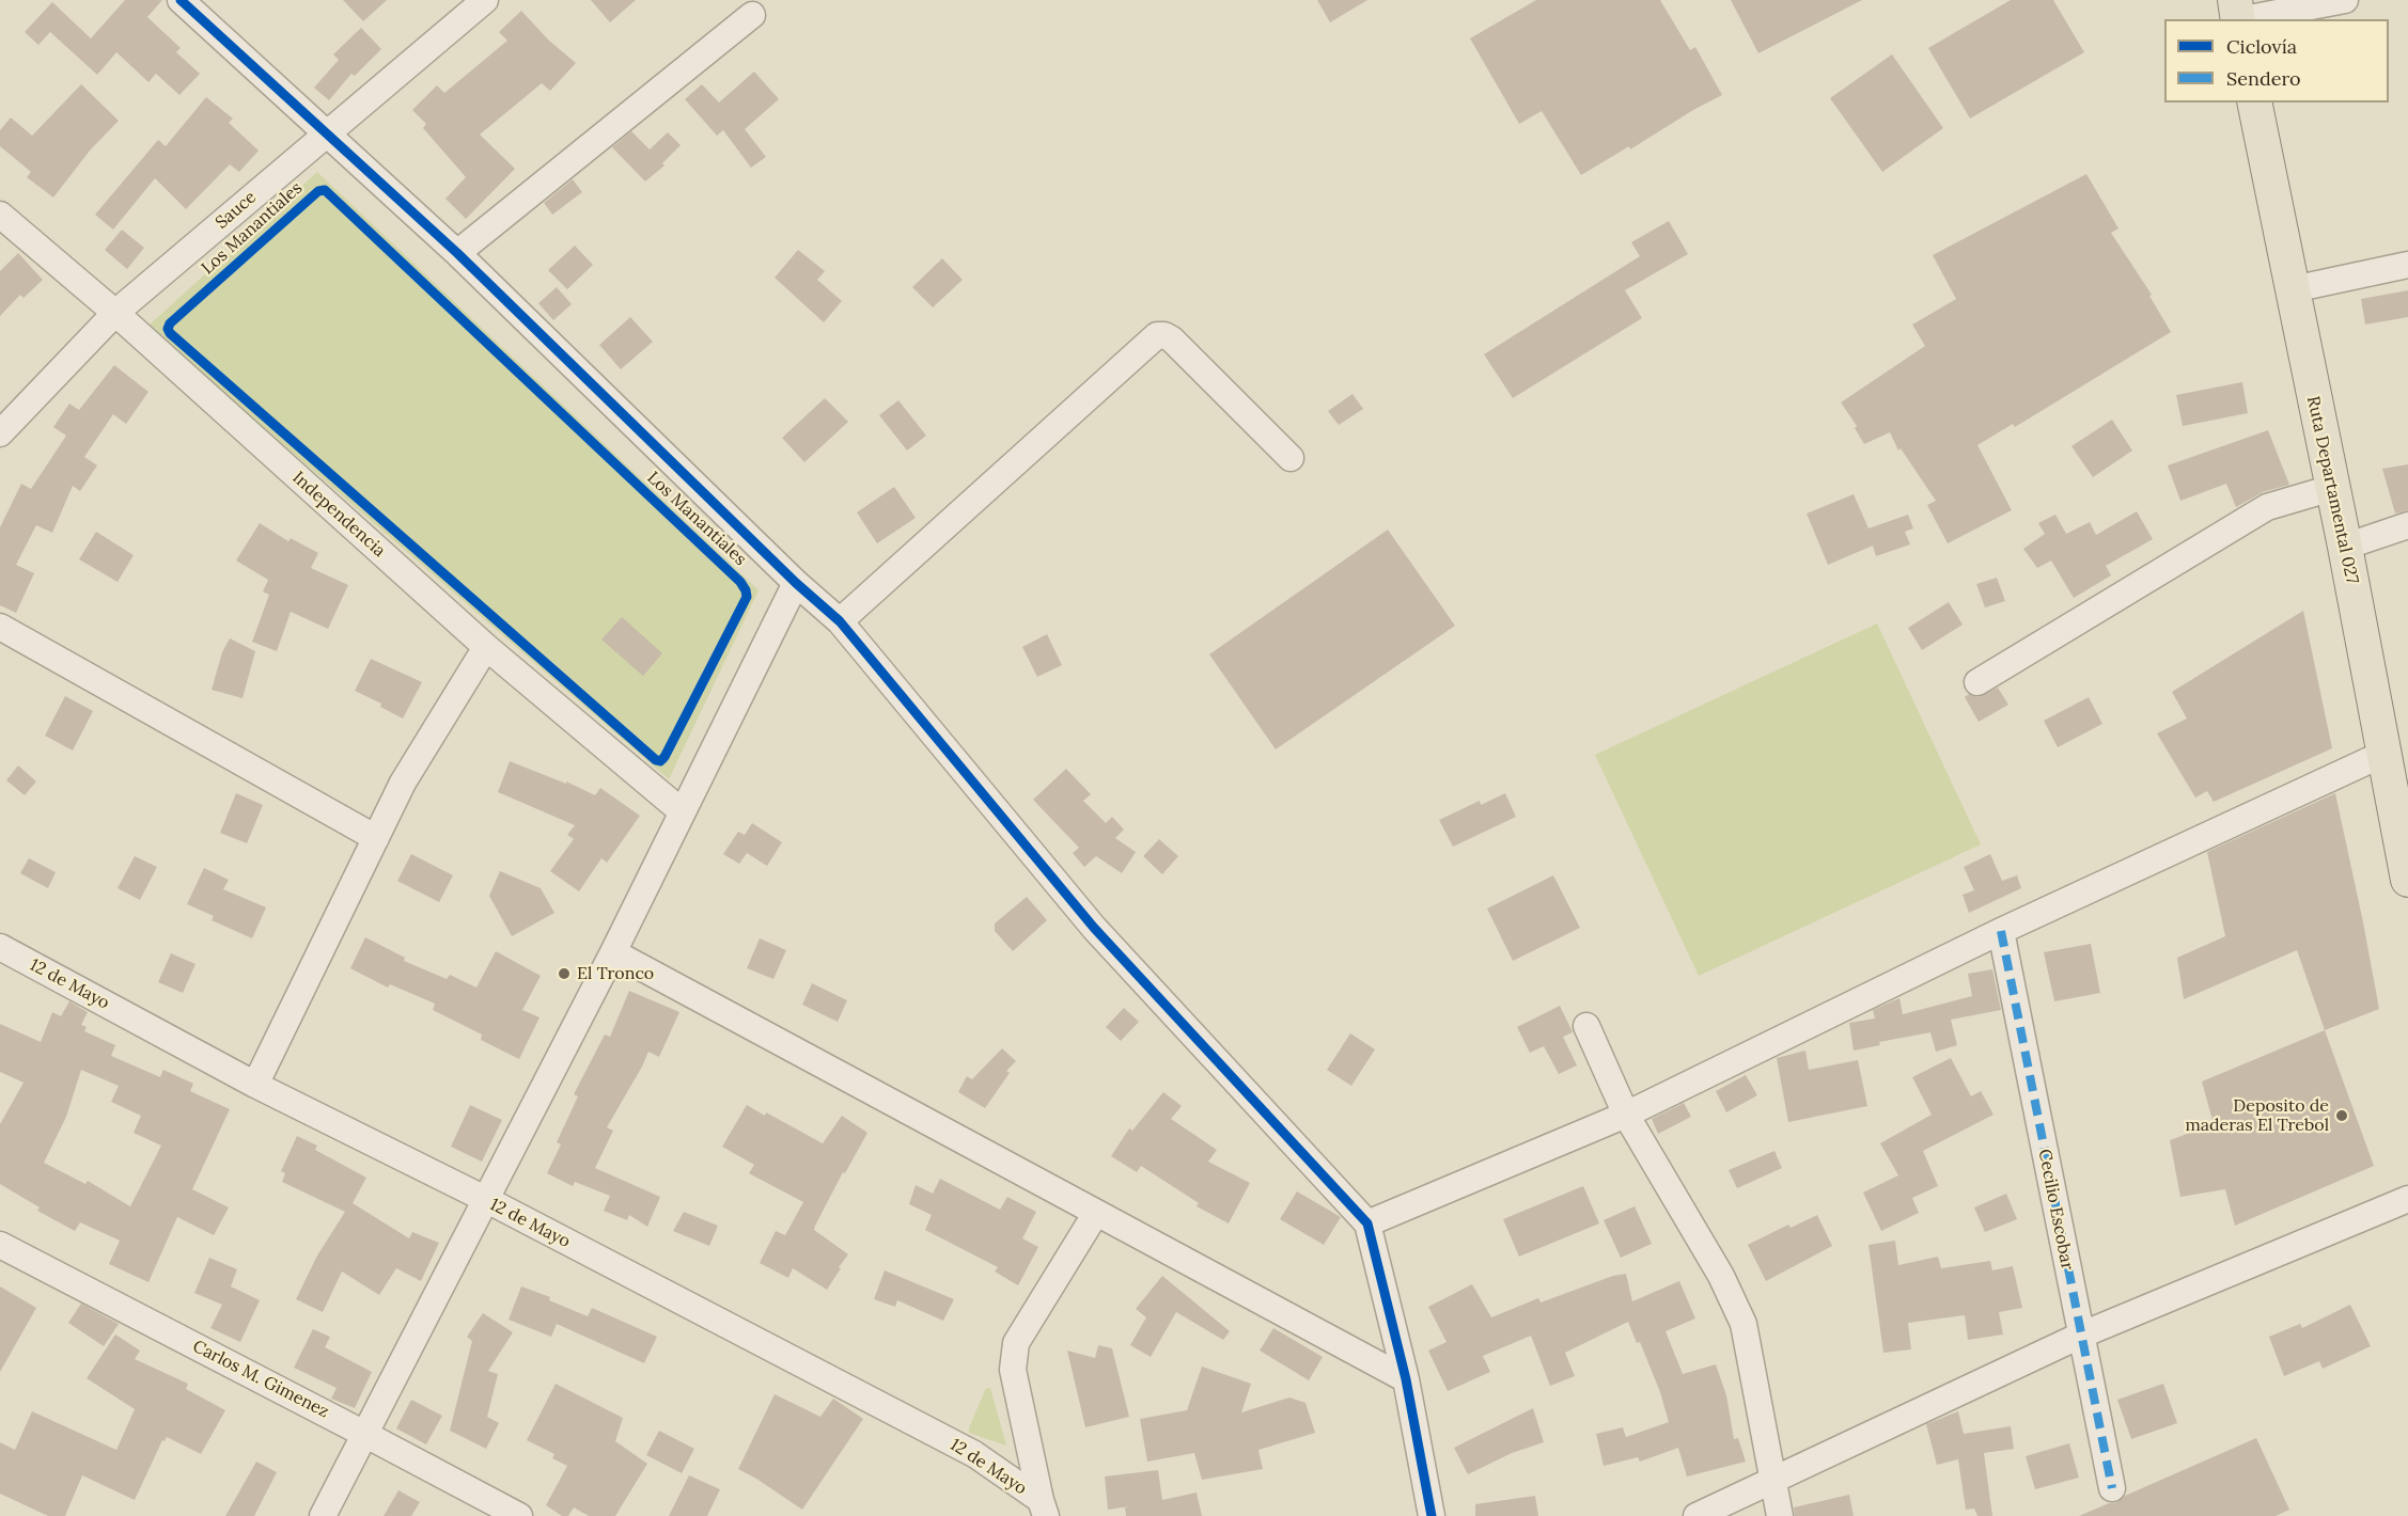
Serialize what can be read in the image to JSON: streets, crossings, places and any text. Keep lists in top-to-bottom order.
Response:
{
  "streets": {
    "main road": ["Ruta Departamental 027"],
    "street": [
      "Sauce",
      "Independencia",
      "12 de Mayo",
      "Cecilio Escobar",
      "Carlos M. Gimenez"
    ],
    "cycle path": ["Los Manantiales"]
  },
  "crossings": [
    ["Sauce", "Independencia"]
  ],
  "places": ["El Tronco", "Deposito de maderas El Trebol"],
  "legend": ["Ciclovía", "Sendero"]
}
